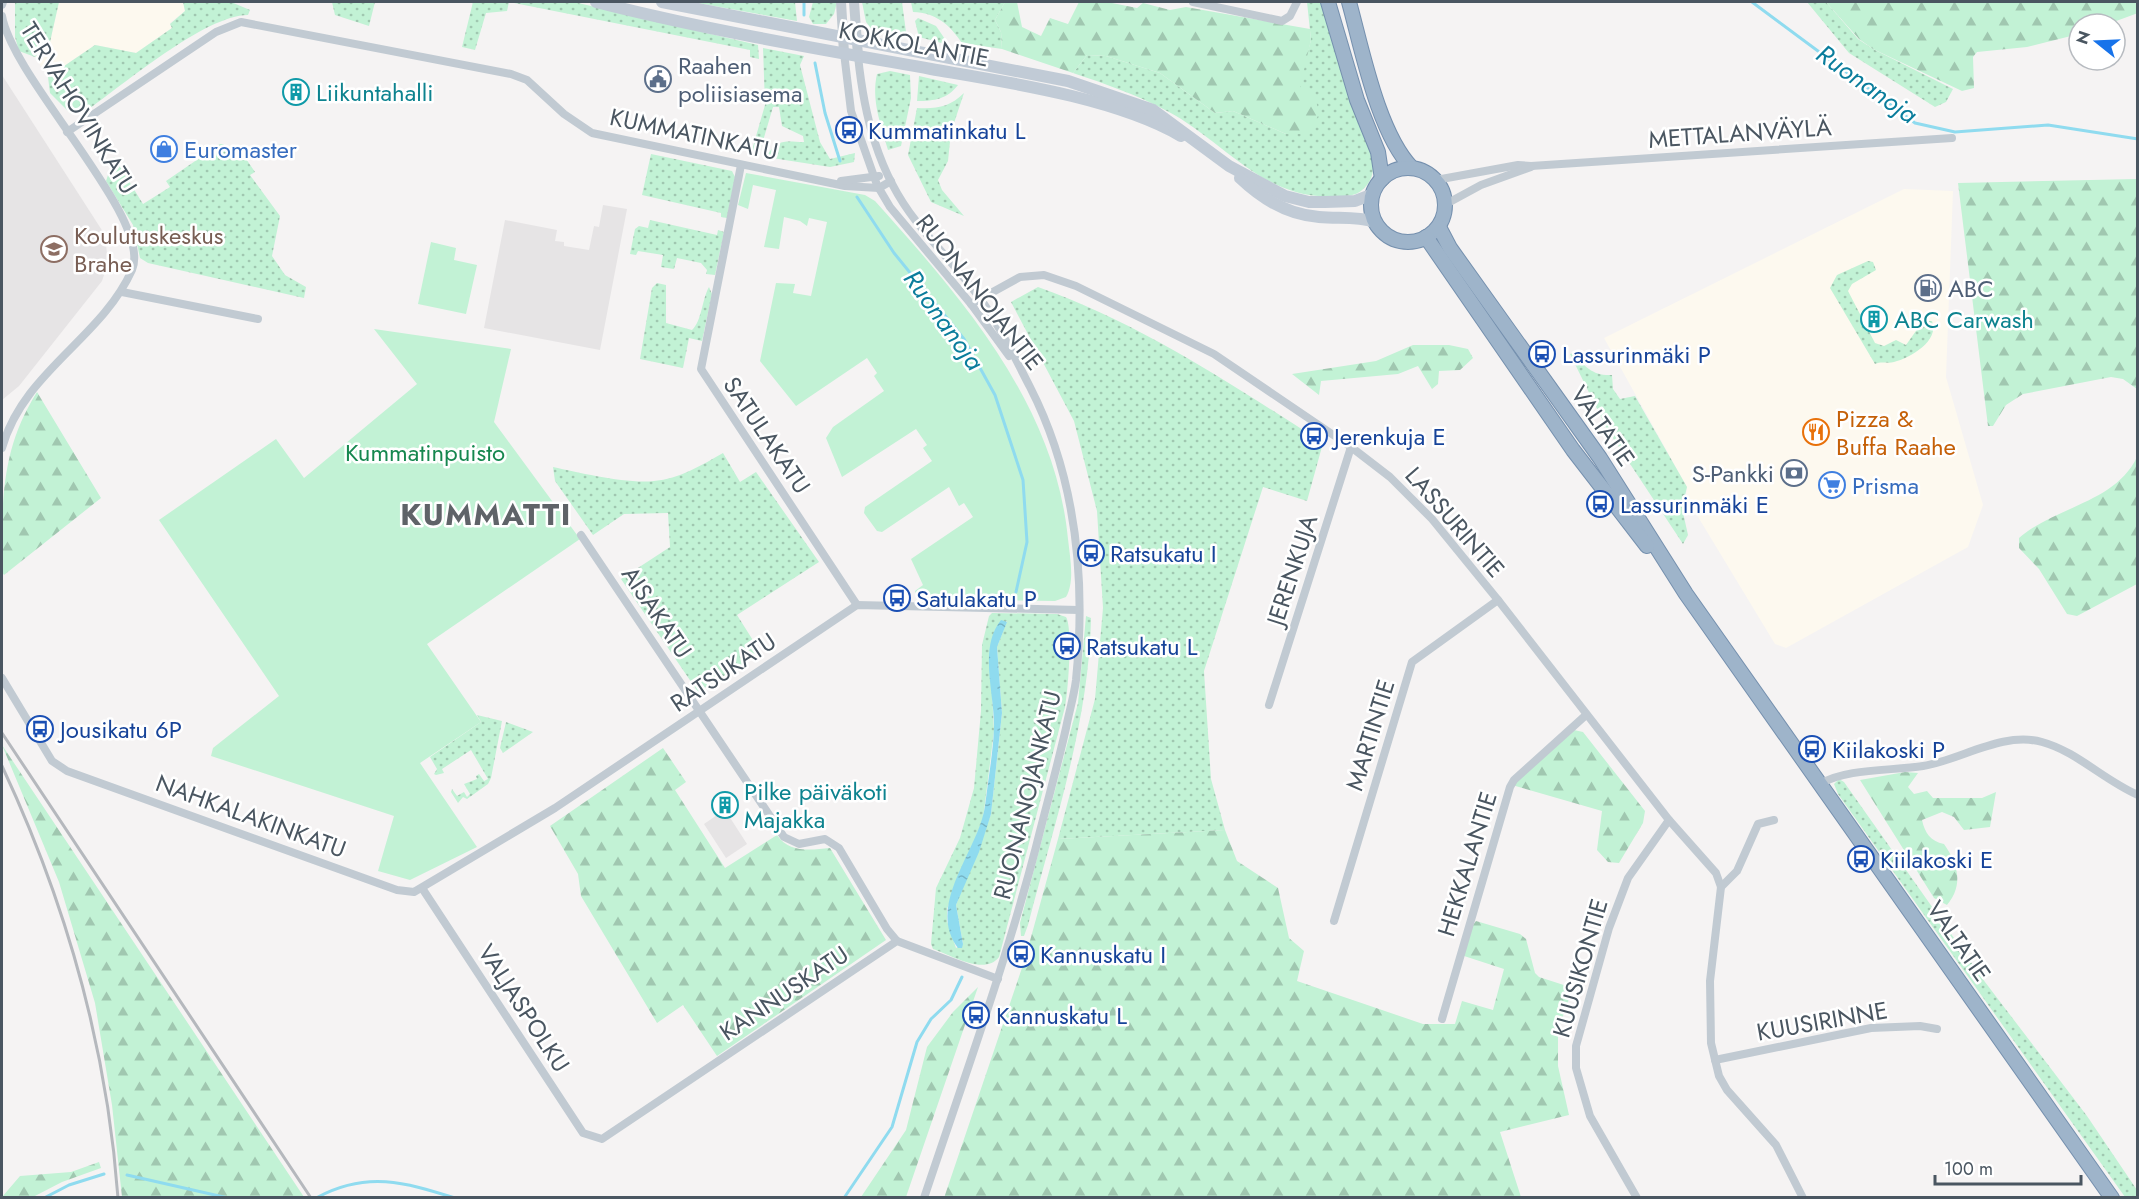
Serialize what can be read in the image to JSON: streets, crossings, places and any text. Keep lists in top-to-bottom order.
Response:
{
  "streets": {
    "highway": ["VALTATIE"],
    "main road": ["KOKKOLANTIE"],
    "street": [
      "TERVAHOVINKATU",
      "METTALANVÄYLÄ",
      "KUMMATINKATU",
      "RUONANOJANTIE",
      "SATULAKATU",
      "LASSURINTIE",
      "JERENKUJA",
      "AISAKATU",
      "RATSUKATU",
      "MARTINTIE",
      "RUONANOJANKATU",
      "NAHKALAKINKATU",
      "HEKKALANTIE",
      "KUUSIKONTIE",
      "KANNUSKATU",
      "VALJASPOLKU",
      "KUUSIRINNE"
    ]
  },
  "crossings": [
    ["KOKKOLANTIE", "METTALANVÄYLÄ"],
    ["KOKKOLANTIE", "RUONANOJANTIE"],
    ["KOKKOLANTIE", "VALTATIE"],
    ["TERVAHOVINKATU", "KUMMATINKATU"],
    ["METTALANVÄYLÄ", "VALTATIE"],
    ["KUMMATINKATU", "RUONANOJANTIE"],
    ["KUMMATINKATU", "SATULAKATU"],
    ["RUONANOJANTIE", "LASSURINTIE"],
    ["RUONANOJANTIE", "RUONANOJANKATU"],
    ["SATULAKATU", "RATSUKATU"],
    ["LASSURINTIE", "JERENKUJA"],
    ["LASSURINTIE", "MARTINTIE"],
    ["LASSURINTIE", "HEKKALANTIE"],
    ["LASSURINTIE", "KUUSIKONTIE"],
    ["AISAKATU", "RATSUKATU"],
    ["AISAKATU", "KANNUSKATU"],
    ["RATSUKATU", "NAHKALAKINKATU"],
    ["RATSUKATU", "VALJASPOLKU"],
    ["NAHKALAKINKATU", "VALJASPOLKU"],
    ["KANNUSKATU", "VALJASPOLKU"]
  ],
  "districts": ["KUMMATTI"],
  "water": ["Ruonanoja"],
  "parks": ["Kummatinpuisto"],
  "places": {
    "public building": ["Raahen poliisiasema"],
    "building": ["Liikuntahalli", "ABC Carwash", "Pilke päiväkoti Majakka"],
    "bus stop": [
      "Kummatinkatu L",
      "Lassurinmäki P",
      "Jerenkuja E",
      "Lassurinmäki E",
      "Ratsukatu I",
      "Satulakatu P",
      "Ratsukatu L",
      "Jousikatu 6P",
      "Kiilakoski P",
      "Kiilakoski E",
      "Kannuskatu I",
      "Kannuskatu L"
    ],
    "shop": ["Euromaster"],
    "school or university": ["Koulutuskeskus Brahe"],
    "fuel station": ["ABC"],
    "restaurant": ["Pizza & Buffa Raahe"],
    "bank": ["S-Pankki"],
    "supermarket": ["Prisma"]
  },
  "scale_bar": "100 m",
  "north": "left"
}
